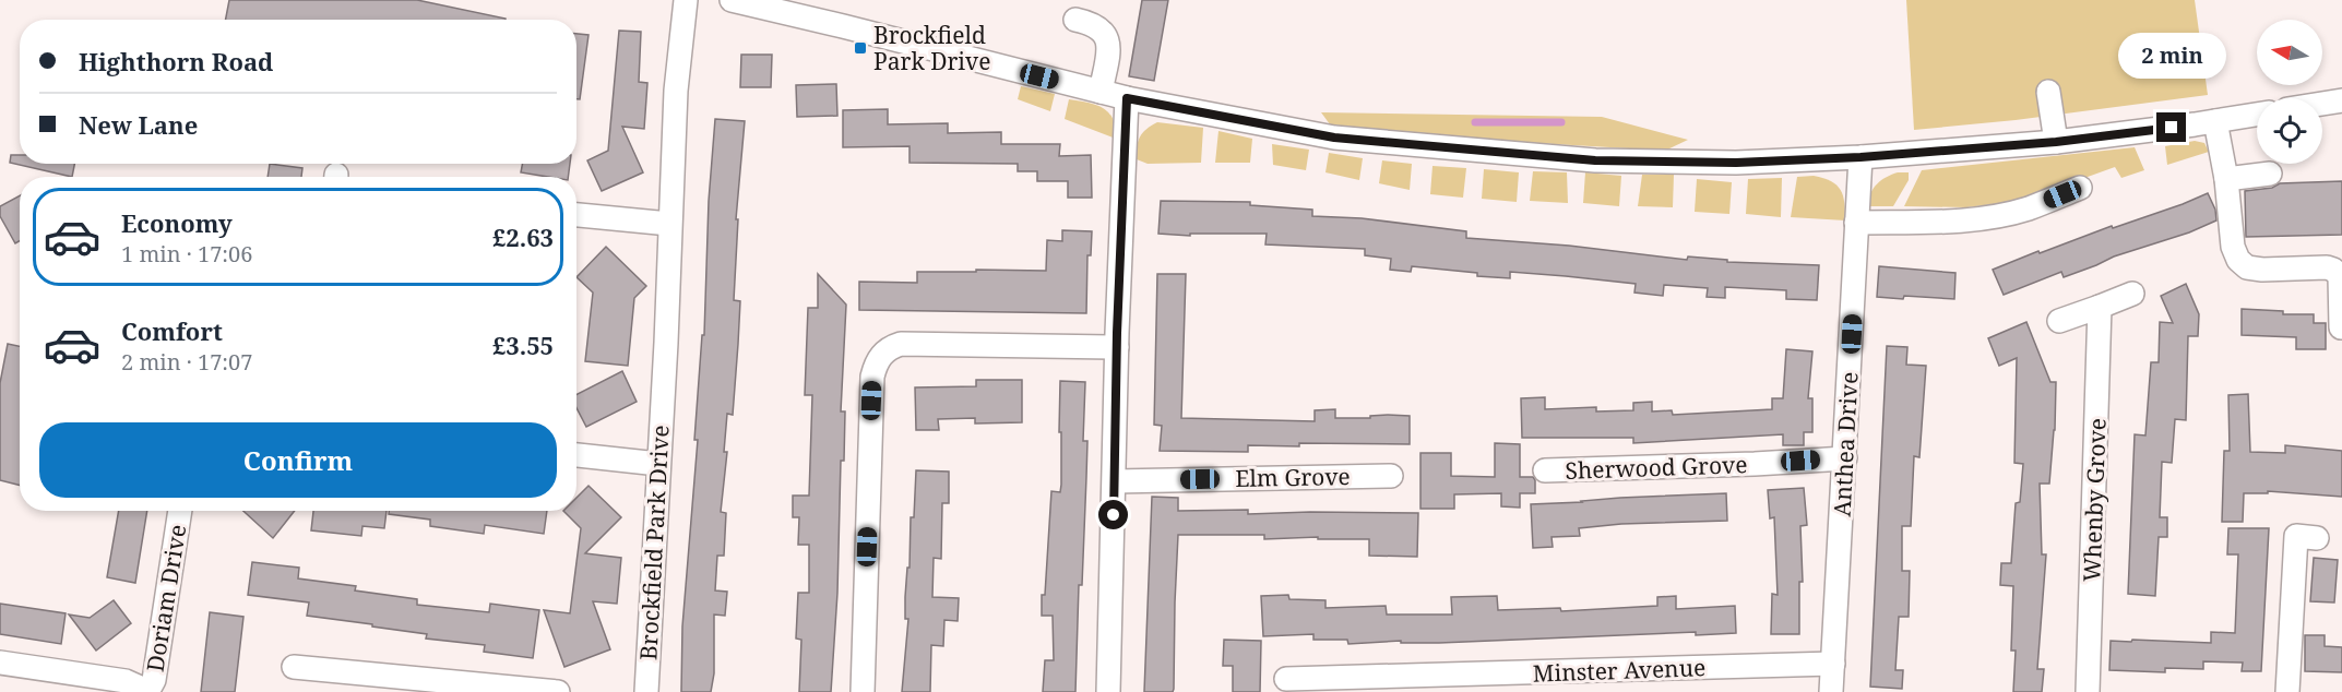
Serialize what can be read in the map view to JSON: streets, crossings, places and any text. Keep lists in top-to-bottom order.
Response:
{
  "streets": {
    "street": [
      "Anthea Drive",
      "Sherwood Grove",
      "Elm Grove",
      "Whenby Grove",
      "Brockfield Park Drive",
      "Doriam Drive",
      "Minster Avenue"
    ]
  },
  "crossings": [
    ["Anthea Drive", "Sherwood Grove"],
    ["Anthea Drive", "Minster Avenue"]
  ],
  "places": {
    "transit": ["Brockfield Park Drive"]
  },
  "north": "left",
  "page": {
    "banner": ["Highthorn Road", "New Lane"],
    "bubble": "2 min",
    "list": [
      {
        "name": "Economy",
        "note": "1 min · 17:06",
        "value": "£2.63"
      },
      {
        "name": "Comfort",
        "note": "2 min · 17:07",
        "value": "£3.55"
      }
    ],
    "buttons": "Confirm"
  }
}
